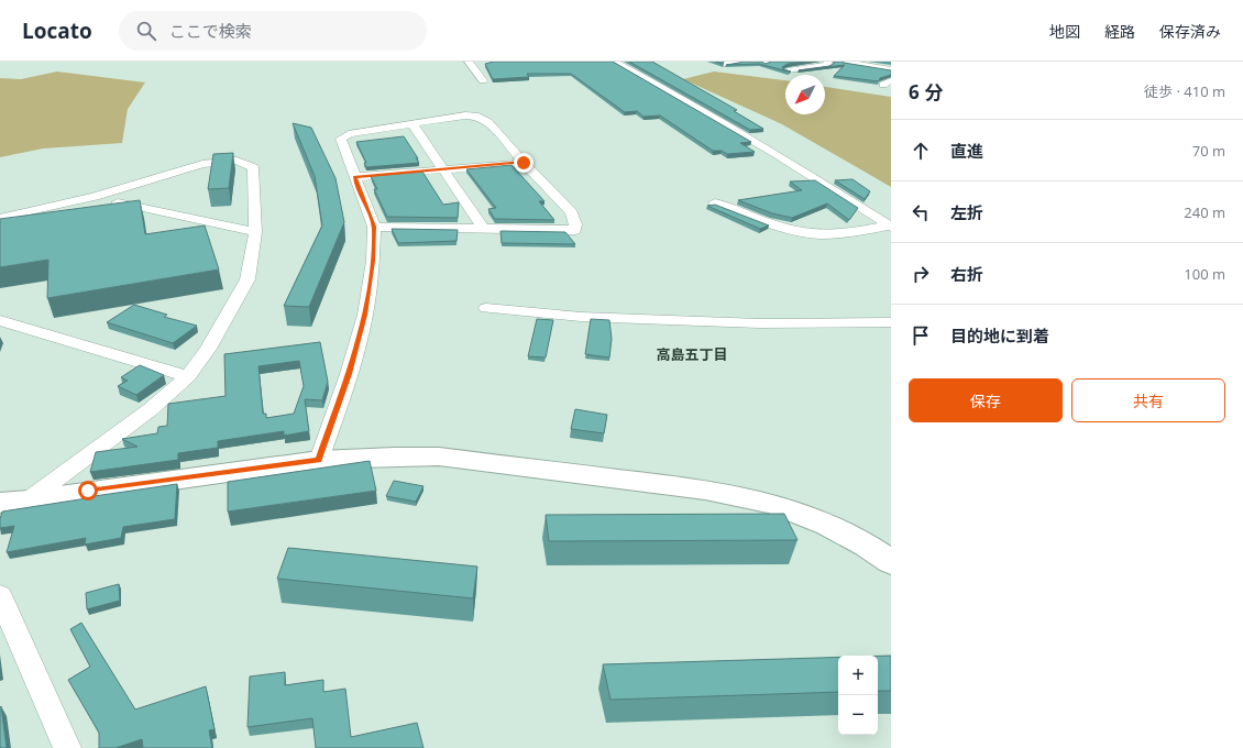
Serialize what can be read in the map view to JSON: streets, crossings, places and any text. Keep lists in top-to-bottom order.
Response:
{
  "districts": ["高島五丁目"],
  "north": "bottom left",
  "page": {
    "header": "Locato",
    "search": "ここで検索",
    "nav": ["地図", "経路", "保存済み"],
    "heading": ["6 分", "徒歩 · 410 m"],
    "list": [
      ["直進", "70 m"],
      ["左折", "240 m"],
      ["右折", "100 m"],
      "目的地に到着"
    ],
    "buttons": ["保存", "共有"],
    "map_buttons": ["+", "−"]
  }
}
